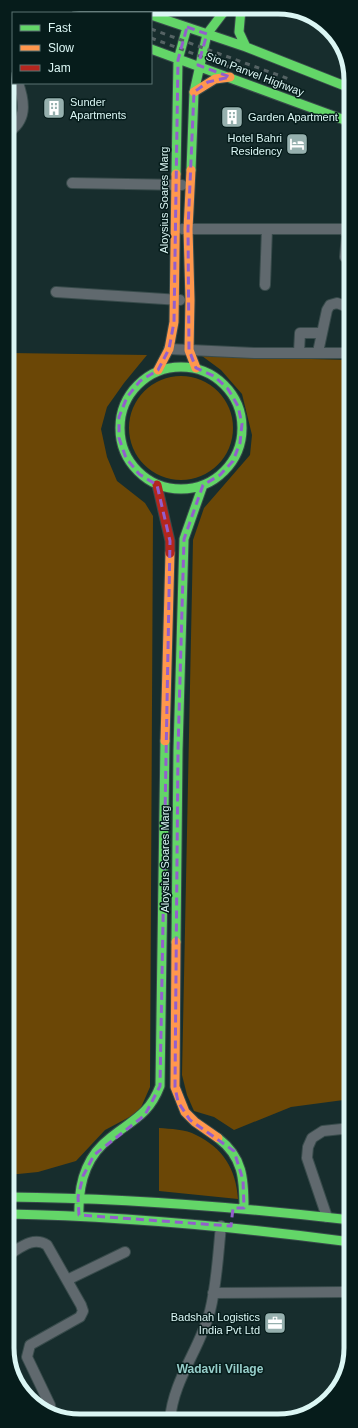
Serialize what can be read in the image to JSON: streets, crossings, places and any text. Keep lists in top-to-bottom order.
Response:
{
  "streets": {
    "main road": ["Sion Panvel Highway", "Aloysius Soares Marg"]
  },
  "crossings": [
    ["Sion Panvel Highway", "Aloysius Soares Marg"]
  ],
  "districts": ["Wadavli Village"],
  "places": {
    "building": ["Sunder Apartments", "Garden Apartment"],
    "hotel": ["Hotel Bahri Residency"],
    "office": ["Badshah Logistics India Pvt Ltd"]
  },
  "legend": ["Fast", "Slow", "Jam"]
}
